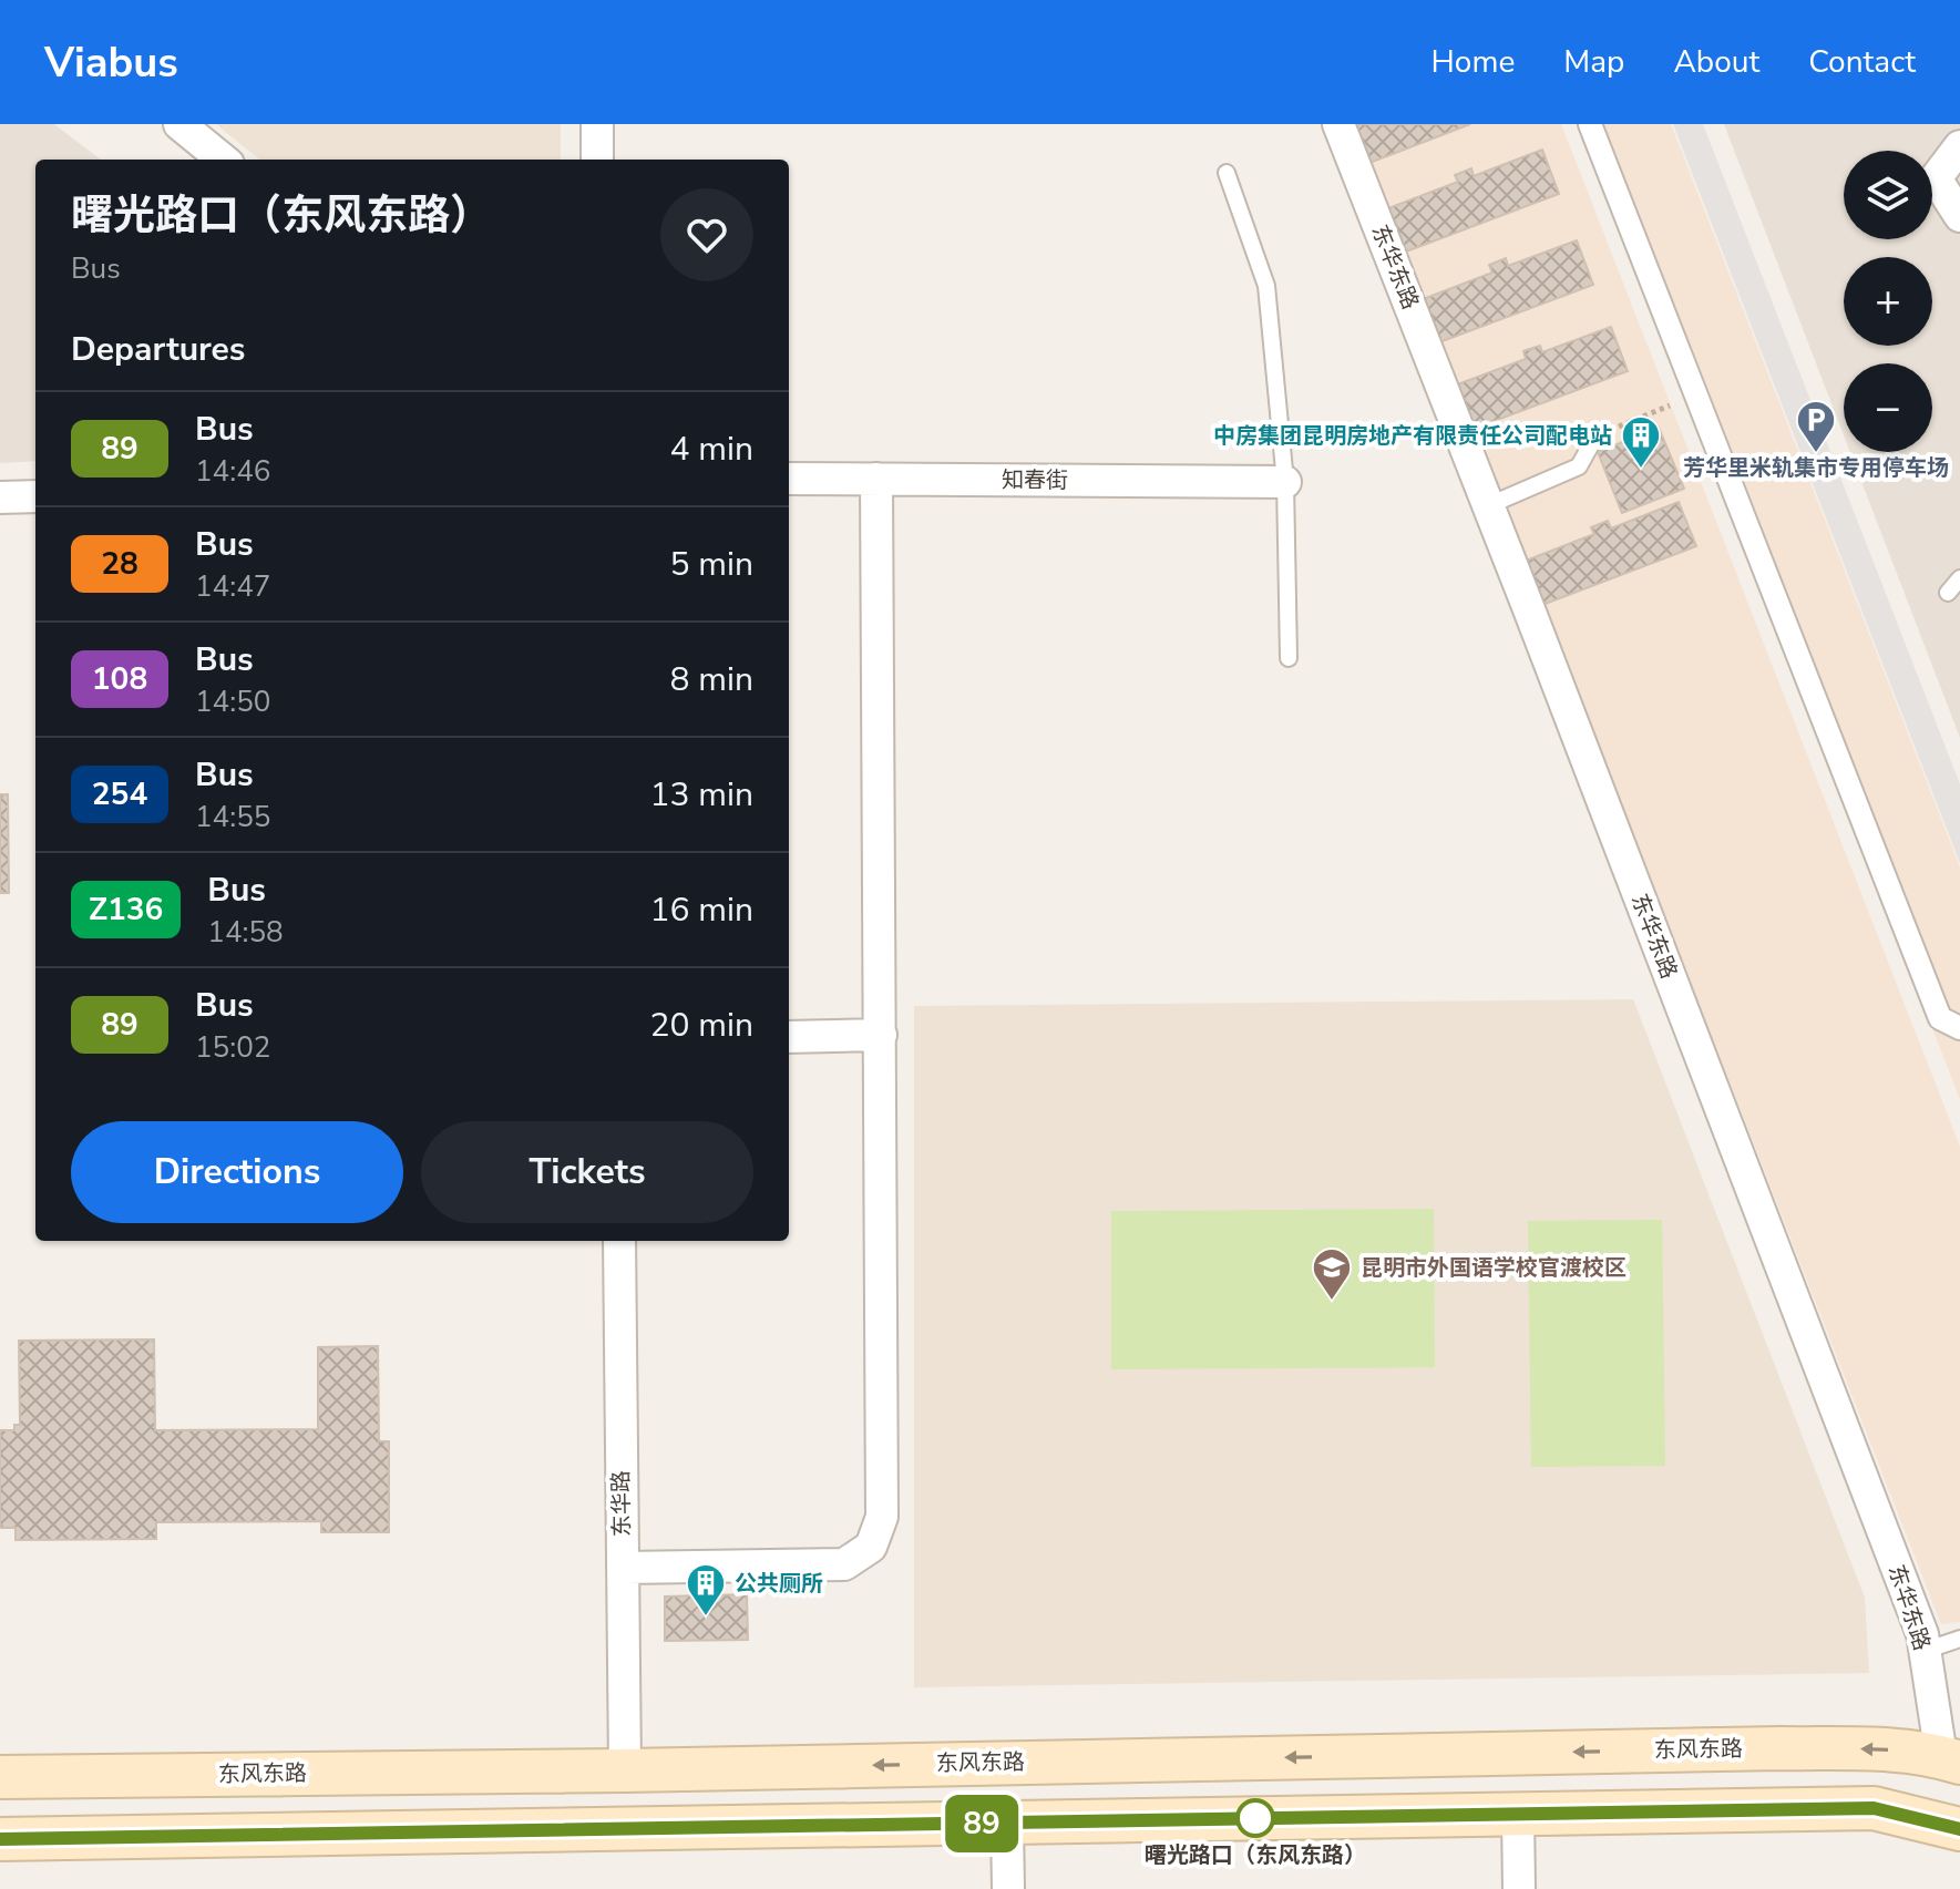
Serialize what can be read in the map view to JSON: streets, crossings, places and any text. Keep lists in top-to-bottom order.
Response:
{
  "streets": {
    "main road": ["东风东路"],
    "street": ["东华东路", "知春街", "东华路"]
  },
  "crossings": [
    ["东华东路", "东风东路"],
    ["东华路", "东风东路"]
  ],
  "places": {
    "parking": ["芳华里米轨集市专用停车场"],
    "building": ["中房集团昆明房地产有限责任公司配电站", "公共厕所"],
    "school or university": ["昆明市外国语学校官渡校区"],
    "other": ["曙光路口（东风东路）"]
  },
  "lines": ["bus line 89"],
  "page": {
    "header": "Viabus",
    "nav": [
      "Home",
      "Map",
      "About",
      "Contact"
    ],
    "on_map": "89",
    "map_buttons": ["+", "−"],
    "heading": [
      ["曙光路口（东风东路）", "Bus"],
      "Departures"
    ],
    "list": [
      {
        "mark": "89",
        "name": "Bus",
        "note": "14:46",
        "value": "4 min"
      },
      {
        "mark": "28",
        "name": "Bus",
        "note": "14:47",
        "value": "5 min"
      },
      {
        "mark": "108",
        "name": "Bus",
        "note": "14:50",
        "value": "8 min"
      },
      {
        "mark": "254",
        "name": "Bus",
        "note": "14:55",
        "value": "13 min"
      },
      {
        "mark": "Z136",
        "name": "Bus",
        "note": "14:58",
        "value": "16 min"
      },
      {
        "mark": "89",
        "name": "Bus",
        "note": "15:02",
        "value": "20 min"
      }
    ],
    "buttons": ["Directions", "Tickets"]
  }
}
